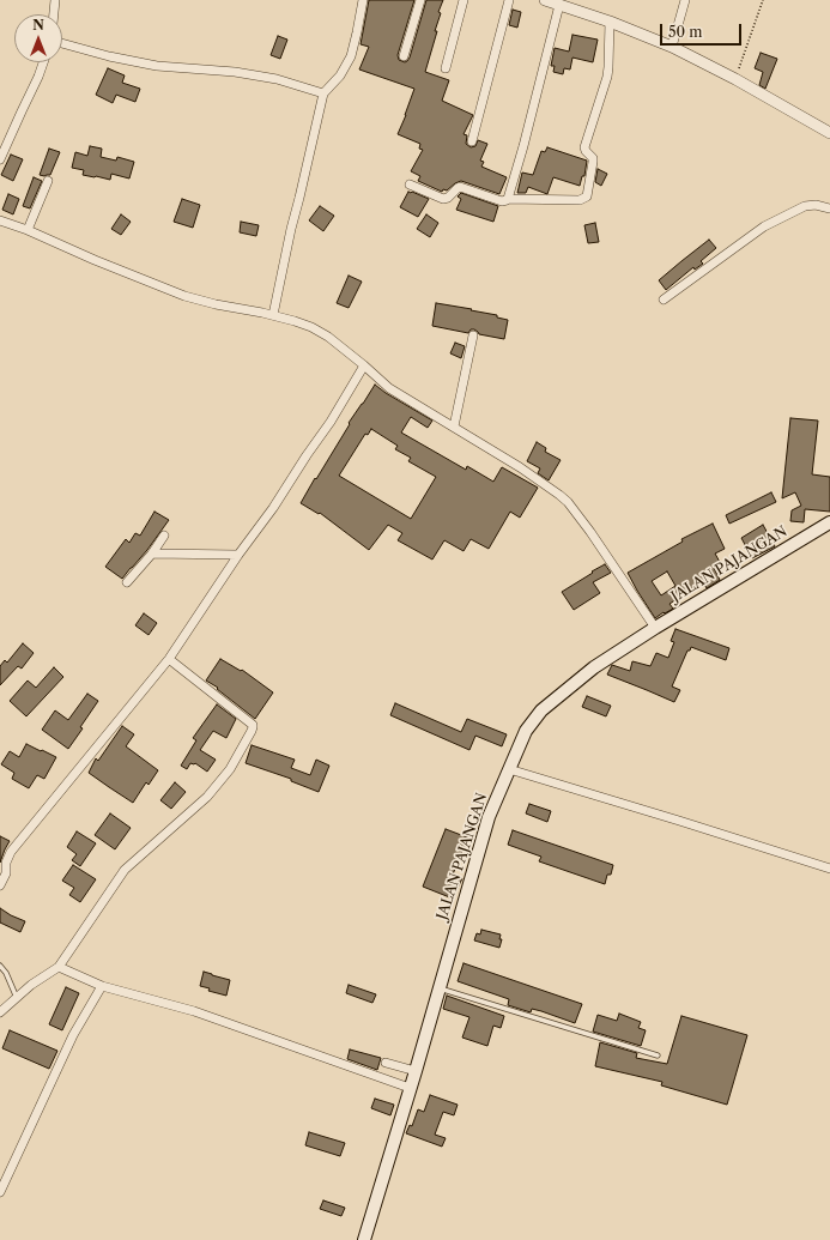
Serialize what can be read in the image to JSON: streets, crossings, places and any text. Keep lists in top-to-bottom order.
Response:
{
  "streets": {
    "main road": ["JALAN PAJANGAN"]
  },
  "scale_bar": "50 m",
  "north": "top"
}
